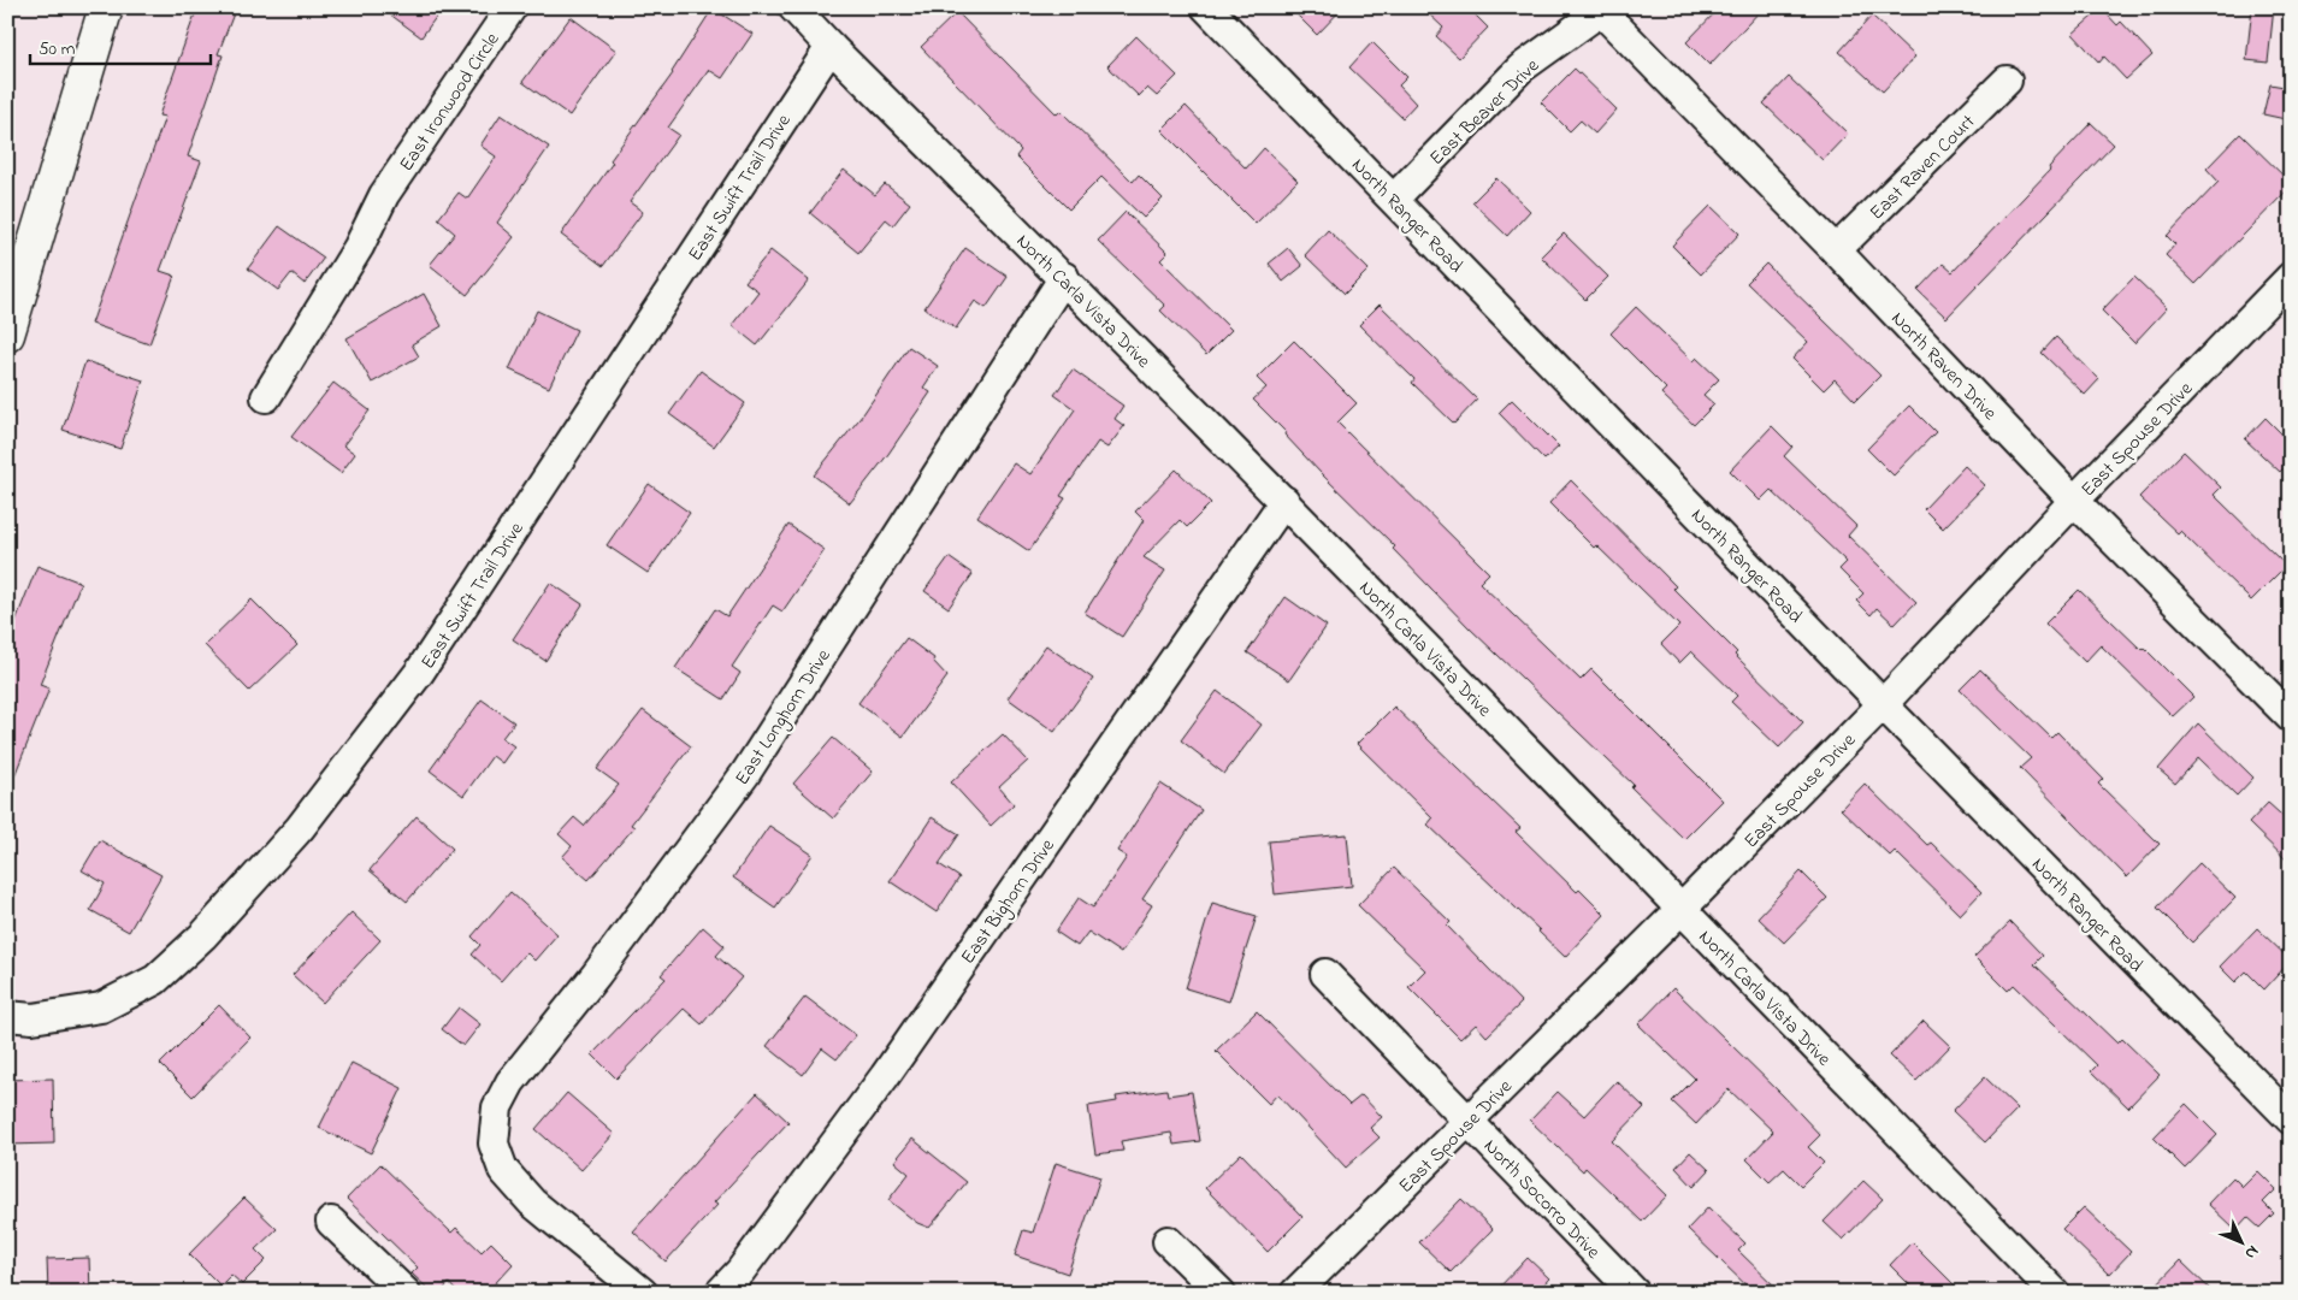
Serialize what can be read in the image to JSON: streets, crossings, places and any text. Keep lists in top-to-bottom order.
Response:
{
  "streets": {
    "street": [
      "East Ironwood Circle",
      "East Beaver Drive",
      "East Raven Court",
      "East Swift Trail Drive",
      "North Ranger Road",
      "North Carla Vista Drive",
      "North Raven Drive",
      "East Spouse Drive",
      "East Longhorn Drive",
      "East Bighorn Drive",
      "North Socorro Drive"
    ]
  },
  "crossings": [
    ["East Beaver Drive", "North Ranger Road"],
    ["East Beaver Drive", "North Raven Drive"],
    ["East Raven Court", "North Raven Drive"],
    ["East Swift Trail Drive", "North Carla Vista Drive"],
    ["North Ranger Road", "East Spouse Drive"],
    ["North Carla Vista Drive", "East Spouse Drive"],
    ["North Carla Vista Drive", "East Longhorn Drive"],
    ["North Carla Vista Drive", "East Bighorn Drive"],
    ["North Raven Drive", "East Spouse Drive"],
    ["East Spouse Drive", "North Socorro Drive"]
  ],
  "scale_bar": "50 m",
  "north": "bottom right"
}
